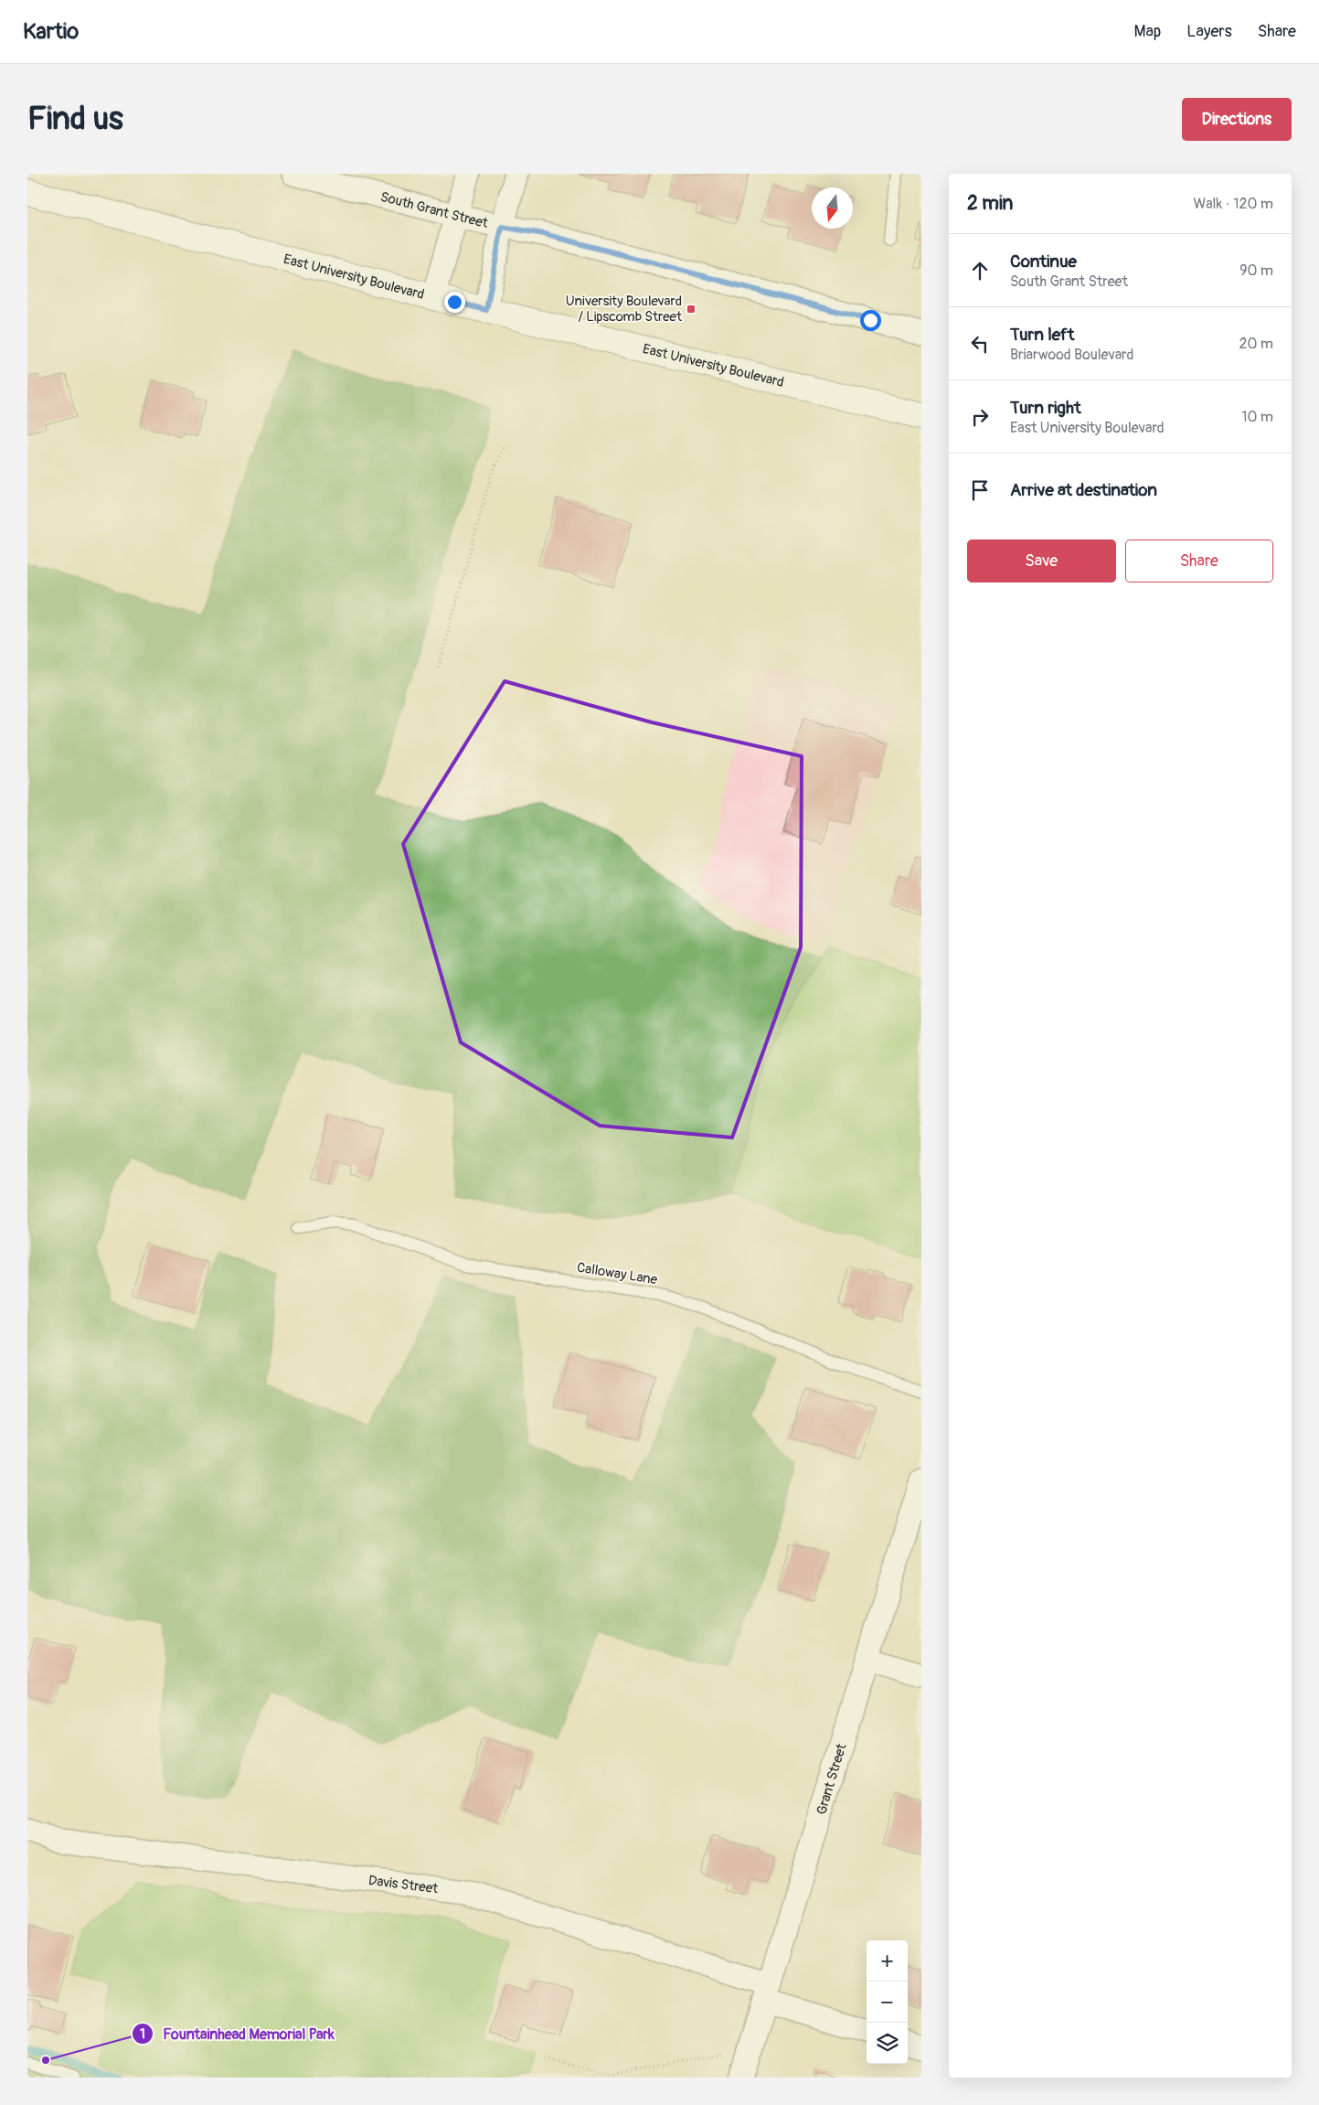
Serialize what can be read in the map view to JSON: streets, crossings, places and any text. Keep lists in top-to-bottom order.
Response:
{
  "streets": {
    "street": [
      "South Grant Street",
      "East University Boulevard",
      "Grant Street",
      "Davis Street"
    ],
    "lane": ["Calloway Lane"]
  },
  "crossings": [
    ["Grant Street", "Davis Street"]
  ],
  "places": {
    "transit": ["University Boulevard / Lipscomb Street"],
    "other": ["Fountainhead Memorial Park"]
  },
  "north": "bottom",
  "page": {
    "header": "Kartio",
    "nav": ["Map", "Layers", "Share"],
    "buttons": [
      "Directions",
      ["Save", "Share"]
    ],
    "title": "Find us",
    "heading": ["2 min", "Walk · 120 m"],
    "list": [
      ["Continue", "South Grant Street", "90 m"],
      ["Turn left", "Briarwood Boulevard", "20 m"],
      ["Turn right", "East University Boulevard", "10 m"],
      "Arrive at destination"
    ],
    "map_buttons": ["+", "−"]
  }
}
